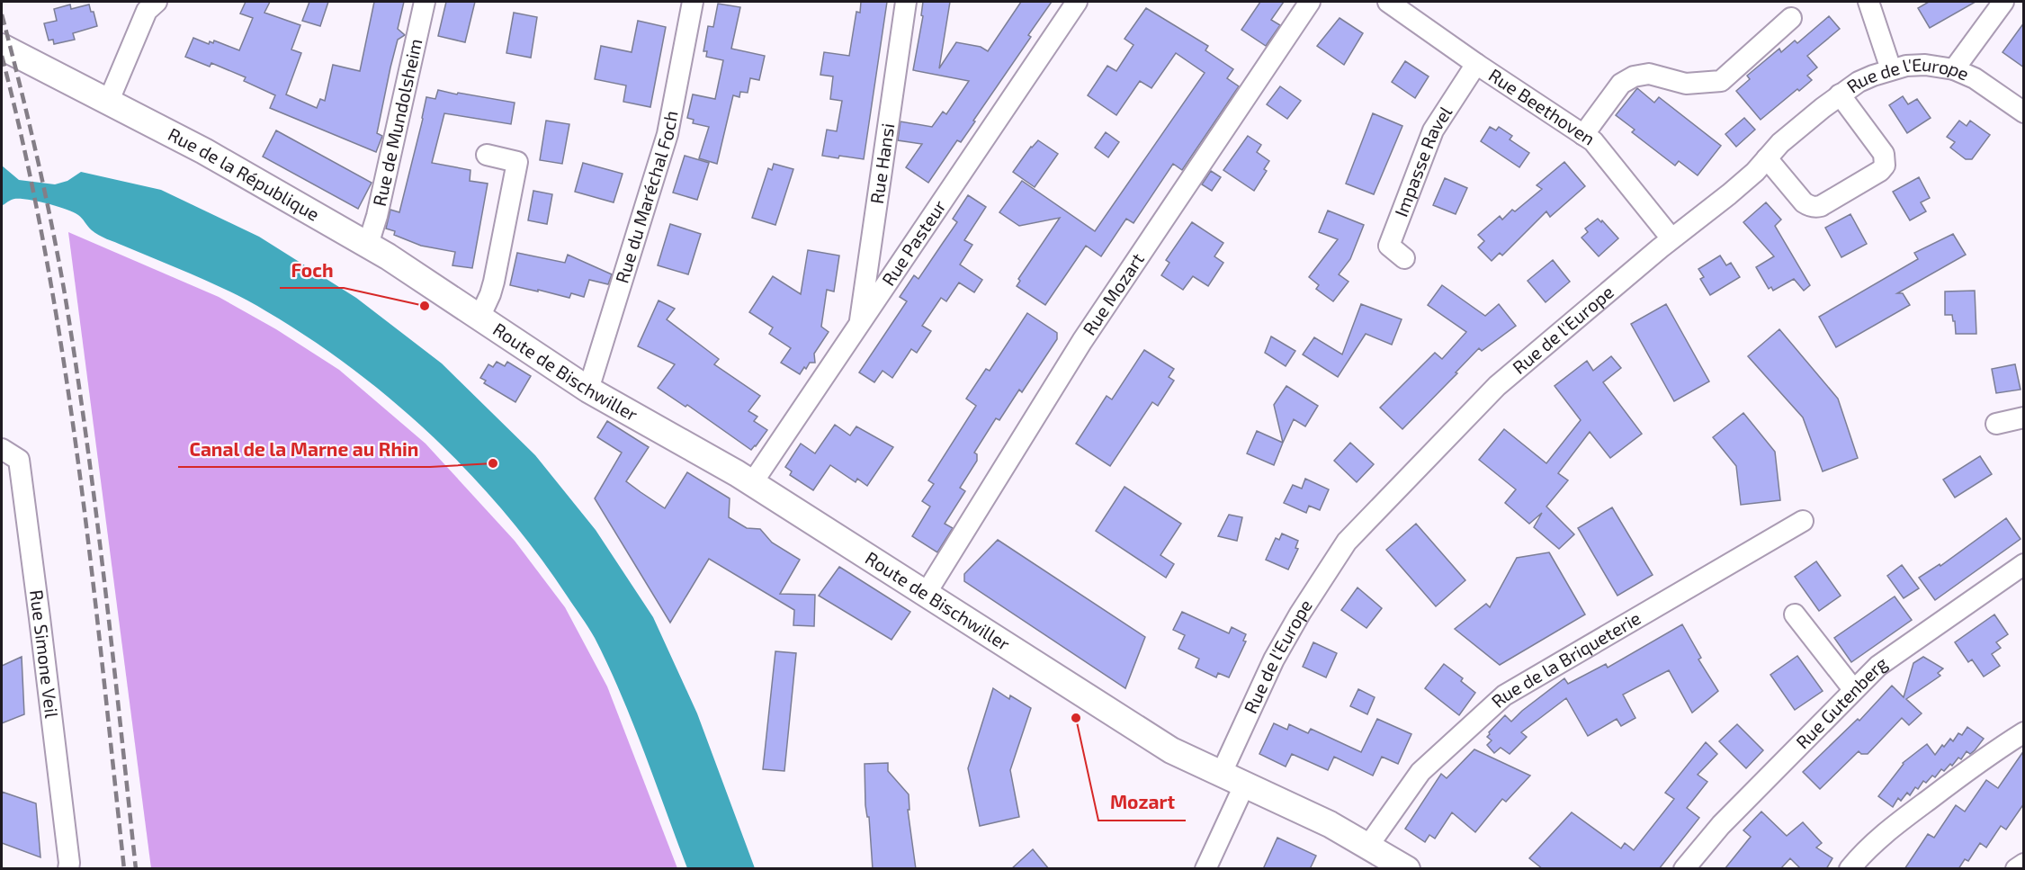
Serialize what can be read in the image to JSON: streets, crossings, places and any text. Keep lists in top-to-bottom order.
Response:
{
  "streets": {
    "main road": ["Rue de la République", "Route de Bischwiller"],
    "street": [
      "Rue de l'Europe",
      "Rue Beethoven",
      "Rue de Mundolsheim",
      "Impasse Ravel",
      "Rue Hansi",
      "Rue du Maréchal Foch",
      "Rue Pasteur",
      "Rue Mozart",
      "Rue Simone Veil",
      "Rue de la Briqueterie",
      "Rue Gutenberg"
    ]
  },
  "crossings": [
    ["Rue de l'Europe", "Rue Beethoven"],
    ["Rue de l'Europe", "Route de Bischwiller"],
    ["Rue Beethoven", "Impasse Ravel"],
    ["Rue de Mundolsheim", "Rue de la République"],
    ["Rue Hansi", "Rue Pasteur"],
    ["Rue de la République", "Route de Bischwiller"],
    ["Rue du Maréchal Foch", "Route de Bischwiller"],
    ["Rue Pasteur", "Route de Bischwiller"],
    ["Rue Mozart", "Route de Bischwiller"],
    ["Route de Bischwiller", "Rue de la Briqueterie"]
  ],
  "places": ["Foch", "Canal de la Marne au Rhin", "Mozart"]
}
